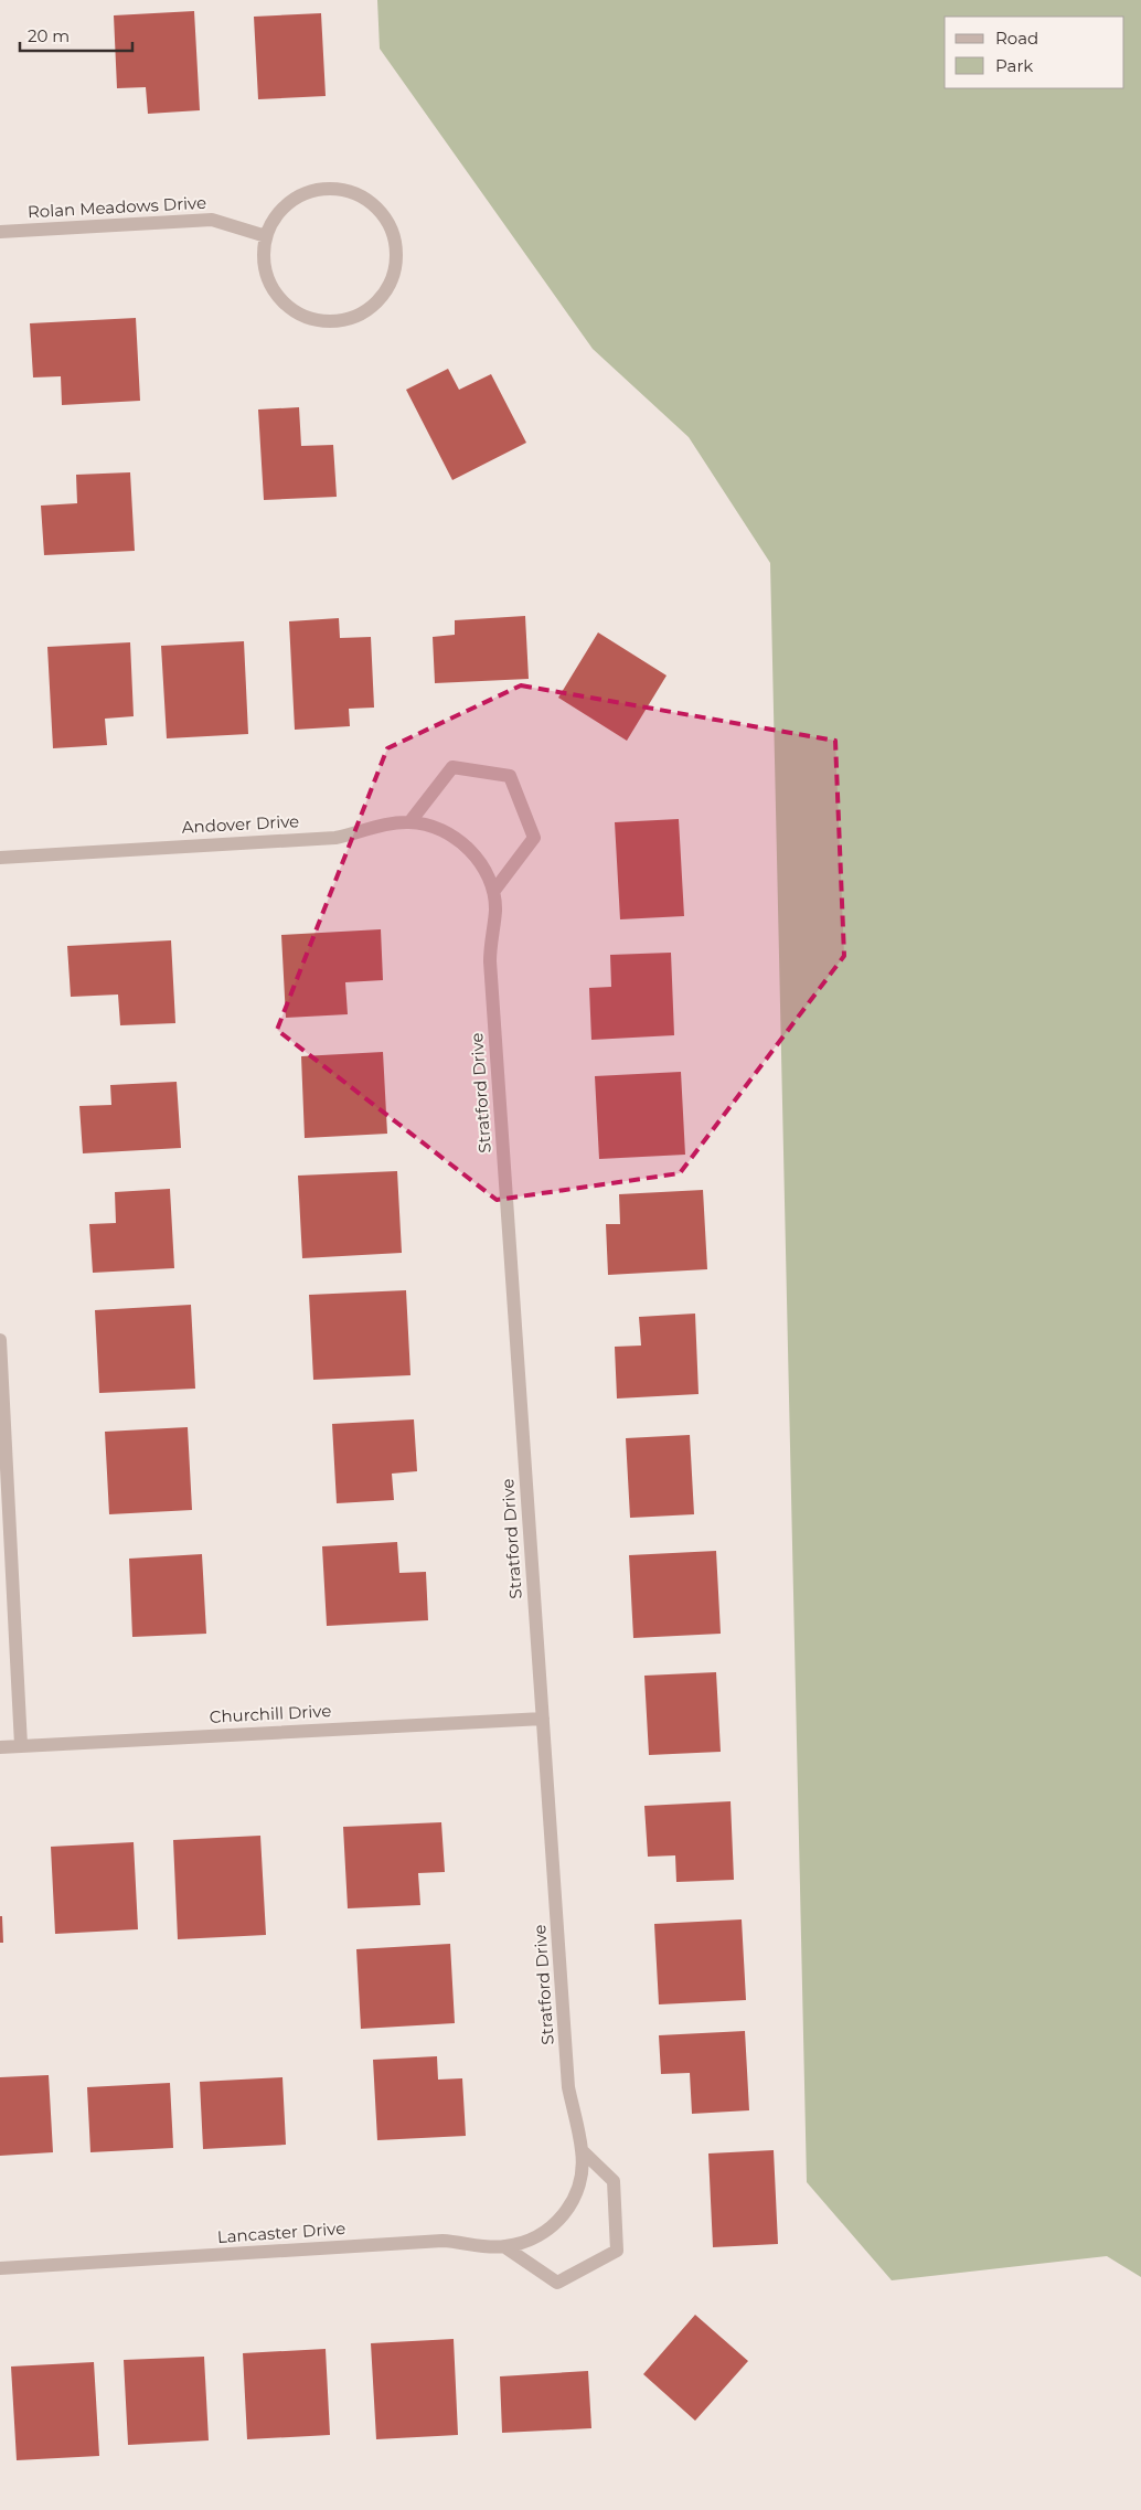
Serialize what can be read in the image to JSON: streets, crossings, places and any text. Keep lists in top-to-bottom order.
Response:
{
  "streets": {
    "street": [
      "Rolan Meadows Drive",
      "Andover Drive",
      "Stratford Drive",
      "Churchill Drive",
      "Lancaster Drive"
    ]
  },
  "crossings": [
    ["Andover Drive", "Stratford Drive"],
    ["Stratford Drive", "Churchill Drive"],
    ["Stratford Drive", "Lancaster Drive"]
  ],
  "legend": ["Road", "Park"],
  "scale_bar": "20 m"
}
